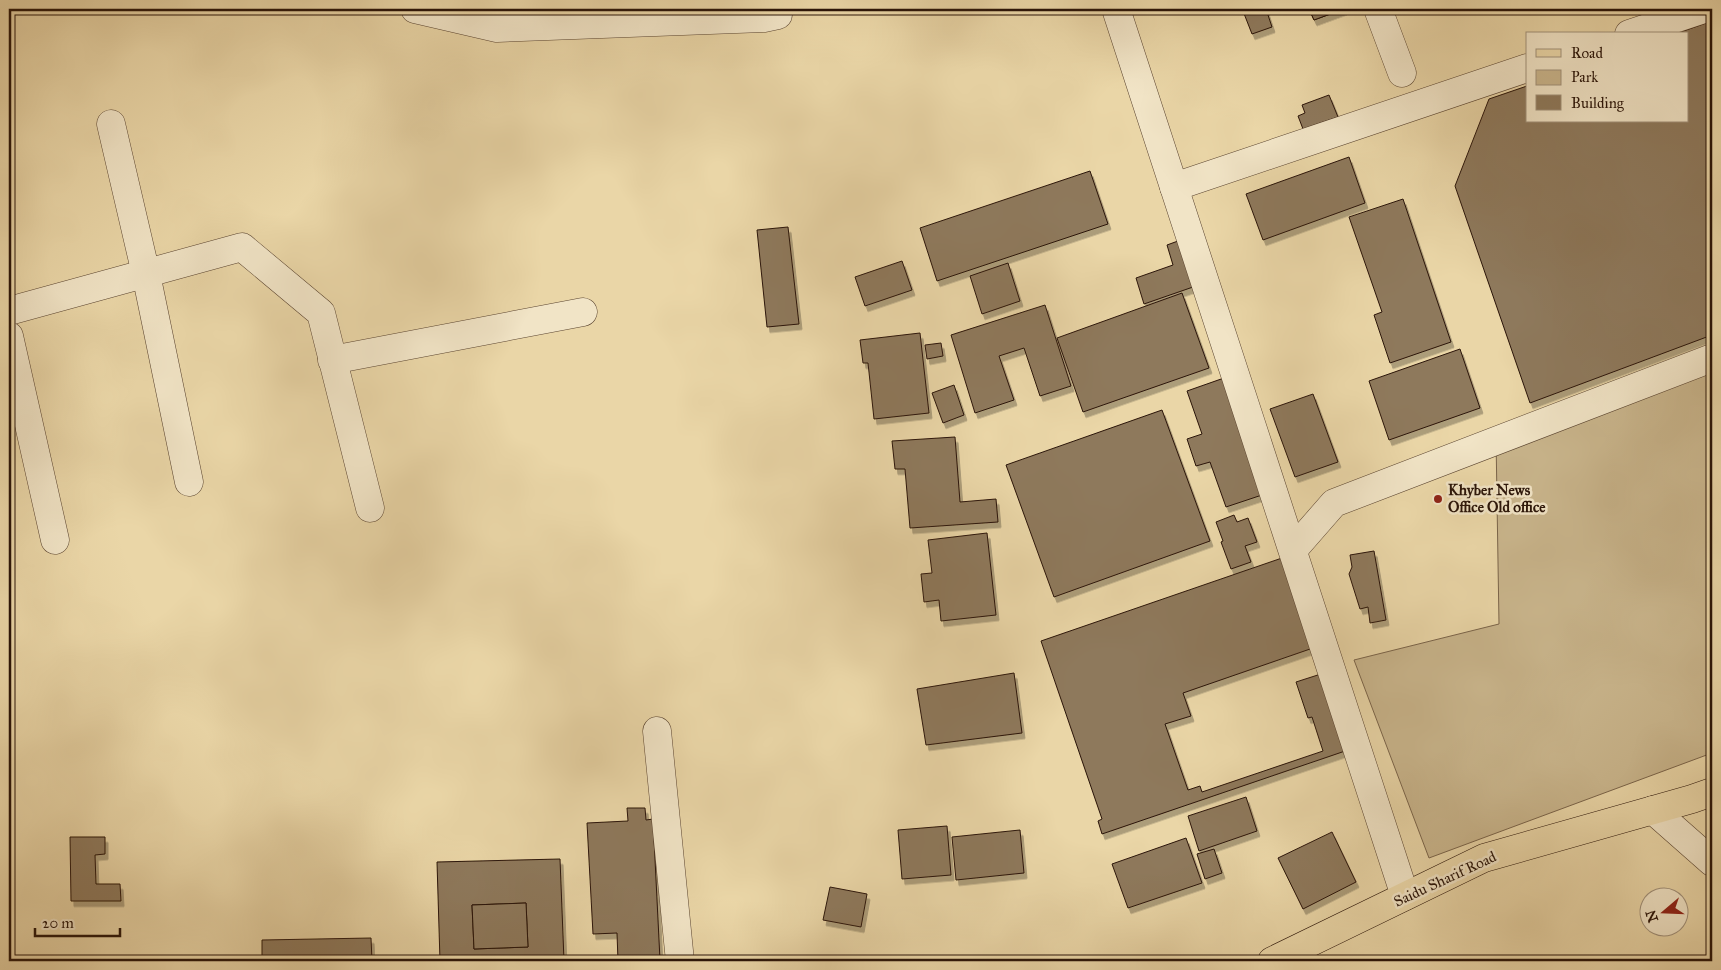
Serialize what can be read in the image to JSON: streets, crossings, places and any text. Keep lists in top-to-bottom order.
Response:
{
  "streets": {
    "main road": ["Saidu Sharif Road"]
  },
  "places": ["Khyber News Office Old office"],
  "legend": ["Road", "Park", "Building"],
  "scale_bar": "20 m",
  "north": "left"
}
